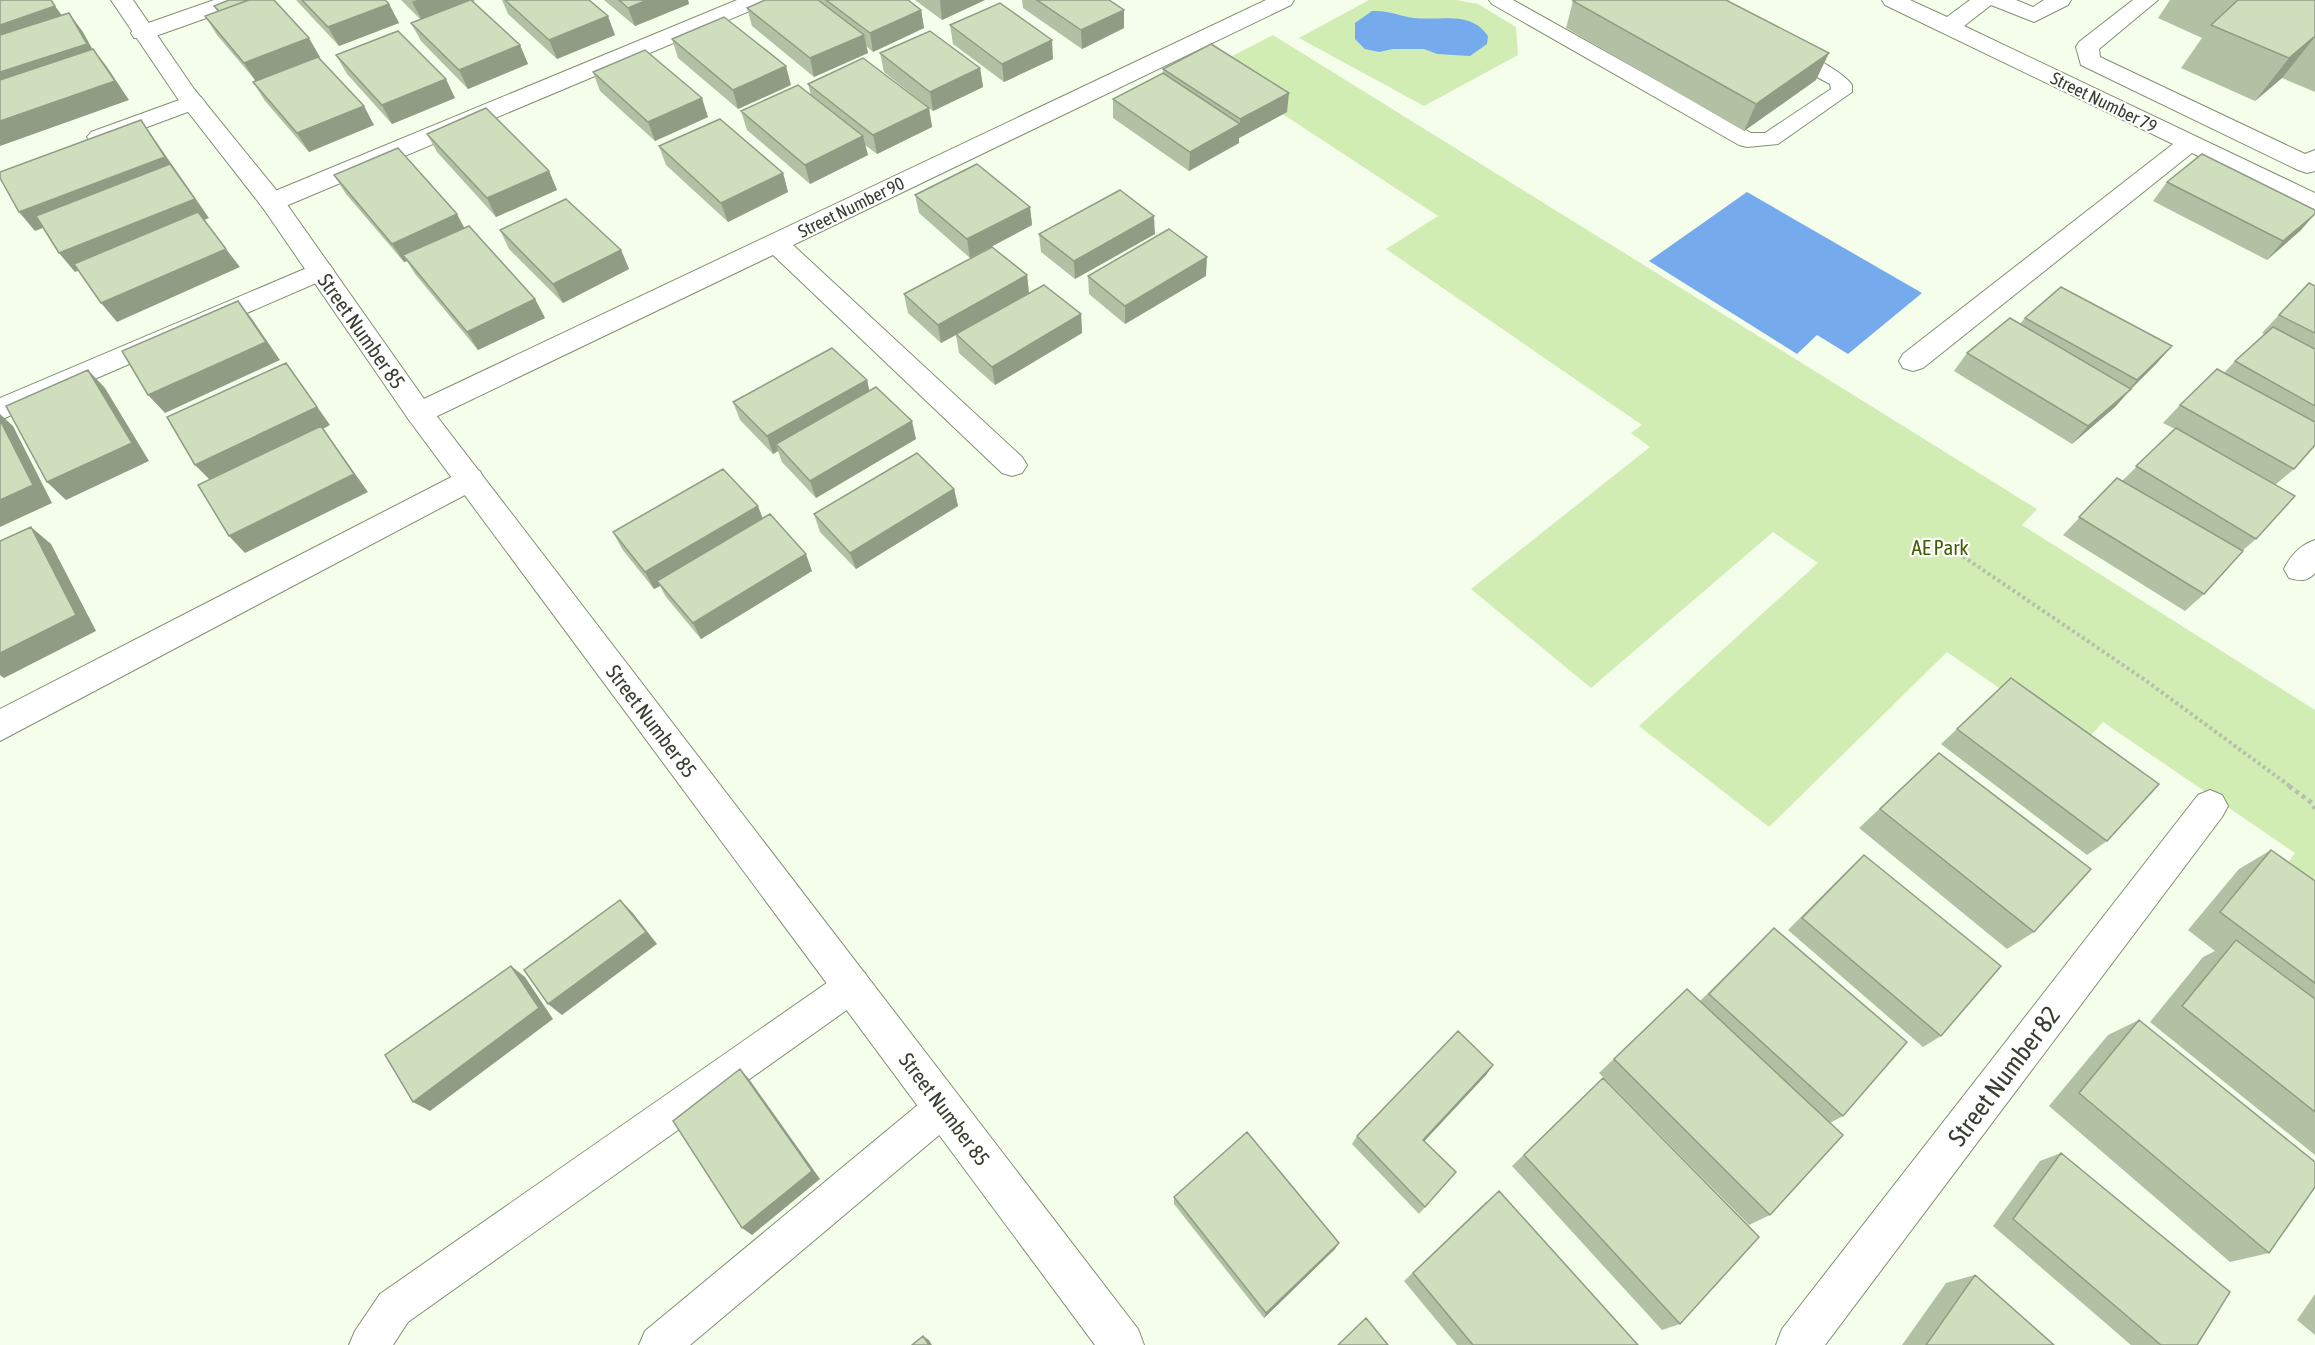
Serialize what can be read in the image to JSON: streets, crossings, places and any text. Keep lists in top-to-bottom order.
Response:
{
  "streets": {
    "street": [
      "Street Number 79",
      "Street Number 90",
      "Street Number 85",
      "Street Number 82"
    ]
  },
  "crossings": [
    ["Street Number 90", "Street Number 85"]
  ],
  "parks": ["AE Park"]
}
